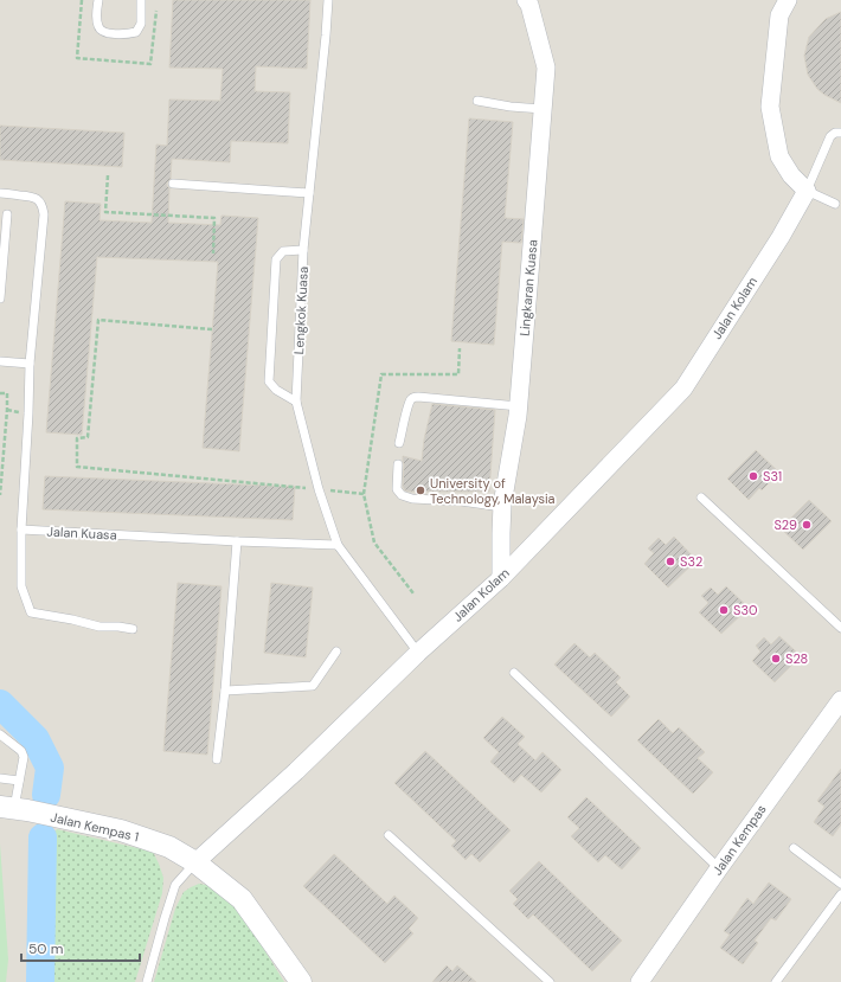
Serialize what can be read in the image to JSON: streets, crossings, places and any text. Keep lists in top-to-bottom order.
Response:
{
  "streets": {
    "street": [
      "Lingkaran Kuasa",
      "Jalan Kolam",
      "Jalan Kempas 1",
      "Jalan Kempas"
    ],
    "lane": ["Lengkok Kuasa", "Jalan Kuasa"]
  },
  "crossings": [
    ["Lingkaran Kuasa", "Jalan Kolam"],
    ["Jalan Kolam", "Lengkok Kuasa"],
    ["Jalan Kolam", "Jalan Kempas 1"],
    ["Lengkok Kuasa", "Jalan Kuasa"]
  ],
  "places": [
    "S31",
    "University of Technology, Malaysia",
    "S29",
    "S32",
    "S30",
    "S28"
  ],
  "scale_bar": "50 m"
}
